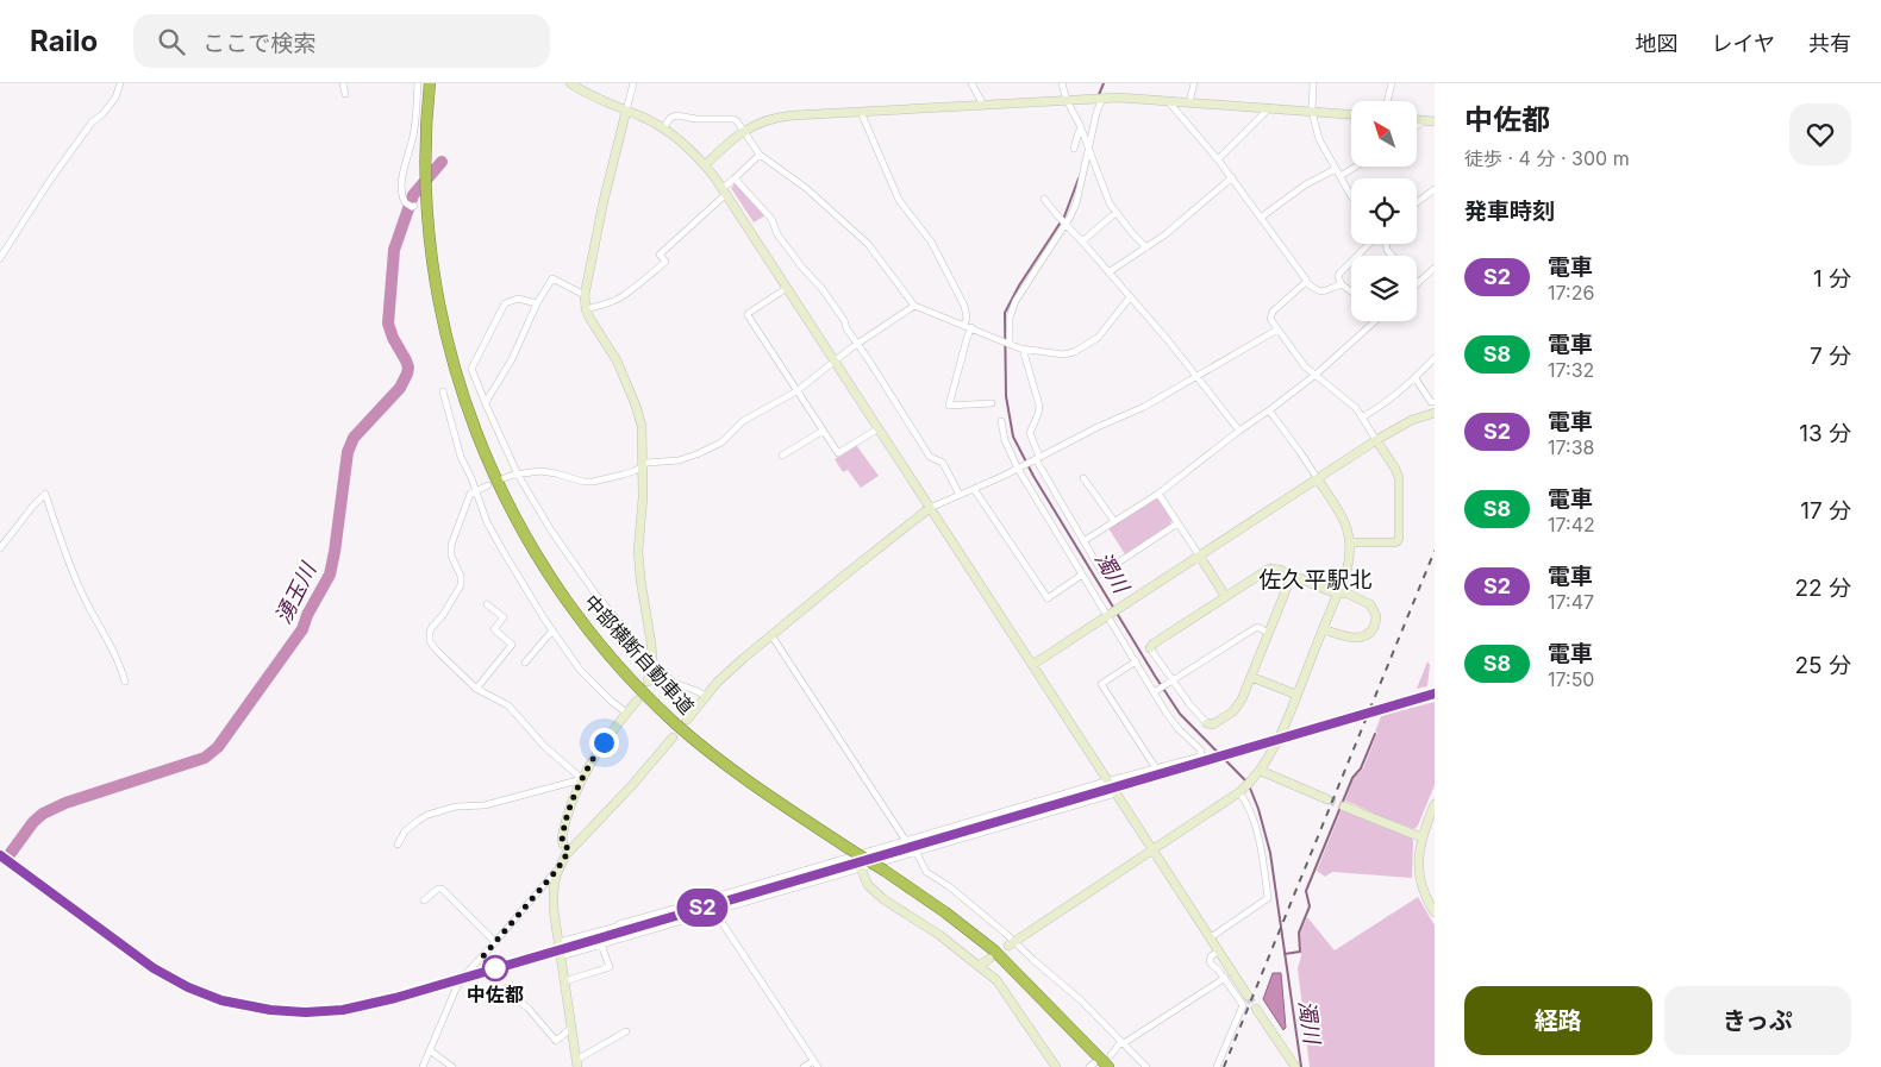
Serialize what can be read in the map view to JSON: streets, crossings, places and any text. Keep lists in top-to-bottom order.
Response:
{
  "streets": {
    "highway": ["中部横断自動車道"]
  },
  "districts": ["佐久平駅北"],
  "water": ["濁川", "湧玉川"],
  "places": ["中佐都"],
  "north": "top left",
  "page": {
    "header": "Railo",
    "search": "ここで検索",
    "nav": ["地図", "レイヤ", "共有"],
    "on_map": "S2",
    "heading": [
      ["中佐都", "徒歩 · 4 分 · 300 m"],
      "発車時刻"
    ],
    "list": [
      {
        "mark": "S2",
        "name": "電車",
        "note": "17:26",
        "value": "1 分"
      },
      {
        "mark": "S8",
        "name": "電車",
        "note": "17:32",
        "value": "7 分"
      },
      {
        "mark": "S2",
        "name": "電車",
        "note": "17:38",
        "value": "13 分"
      },
      {
        "mark": "S8",
        "name": "電車",
        "note": "17:42",
        "value": "17 分"
      },
      {
        "mark": "S2",
        "name": "電車",
        "note": "17:47",
        "value": "22 分"
      },
      {
        "mark": "S8",
        "name": "電車",
        "note": "17:50",
        "value": "25 分"
      }
    ],
    "buttons": ["経路", "きっぷ"]
  }
}
